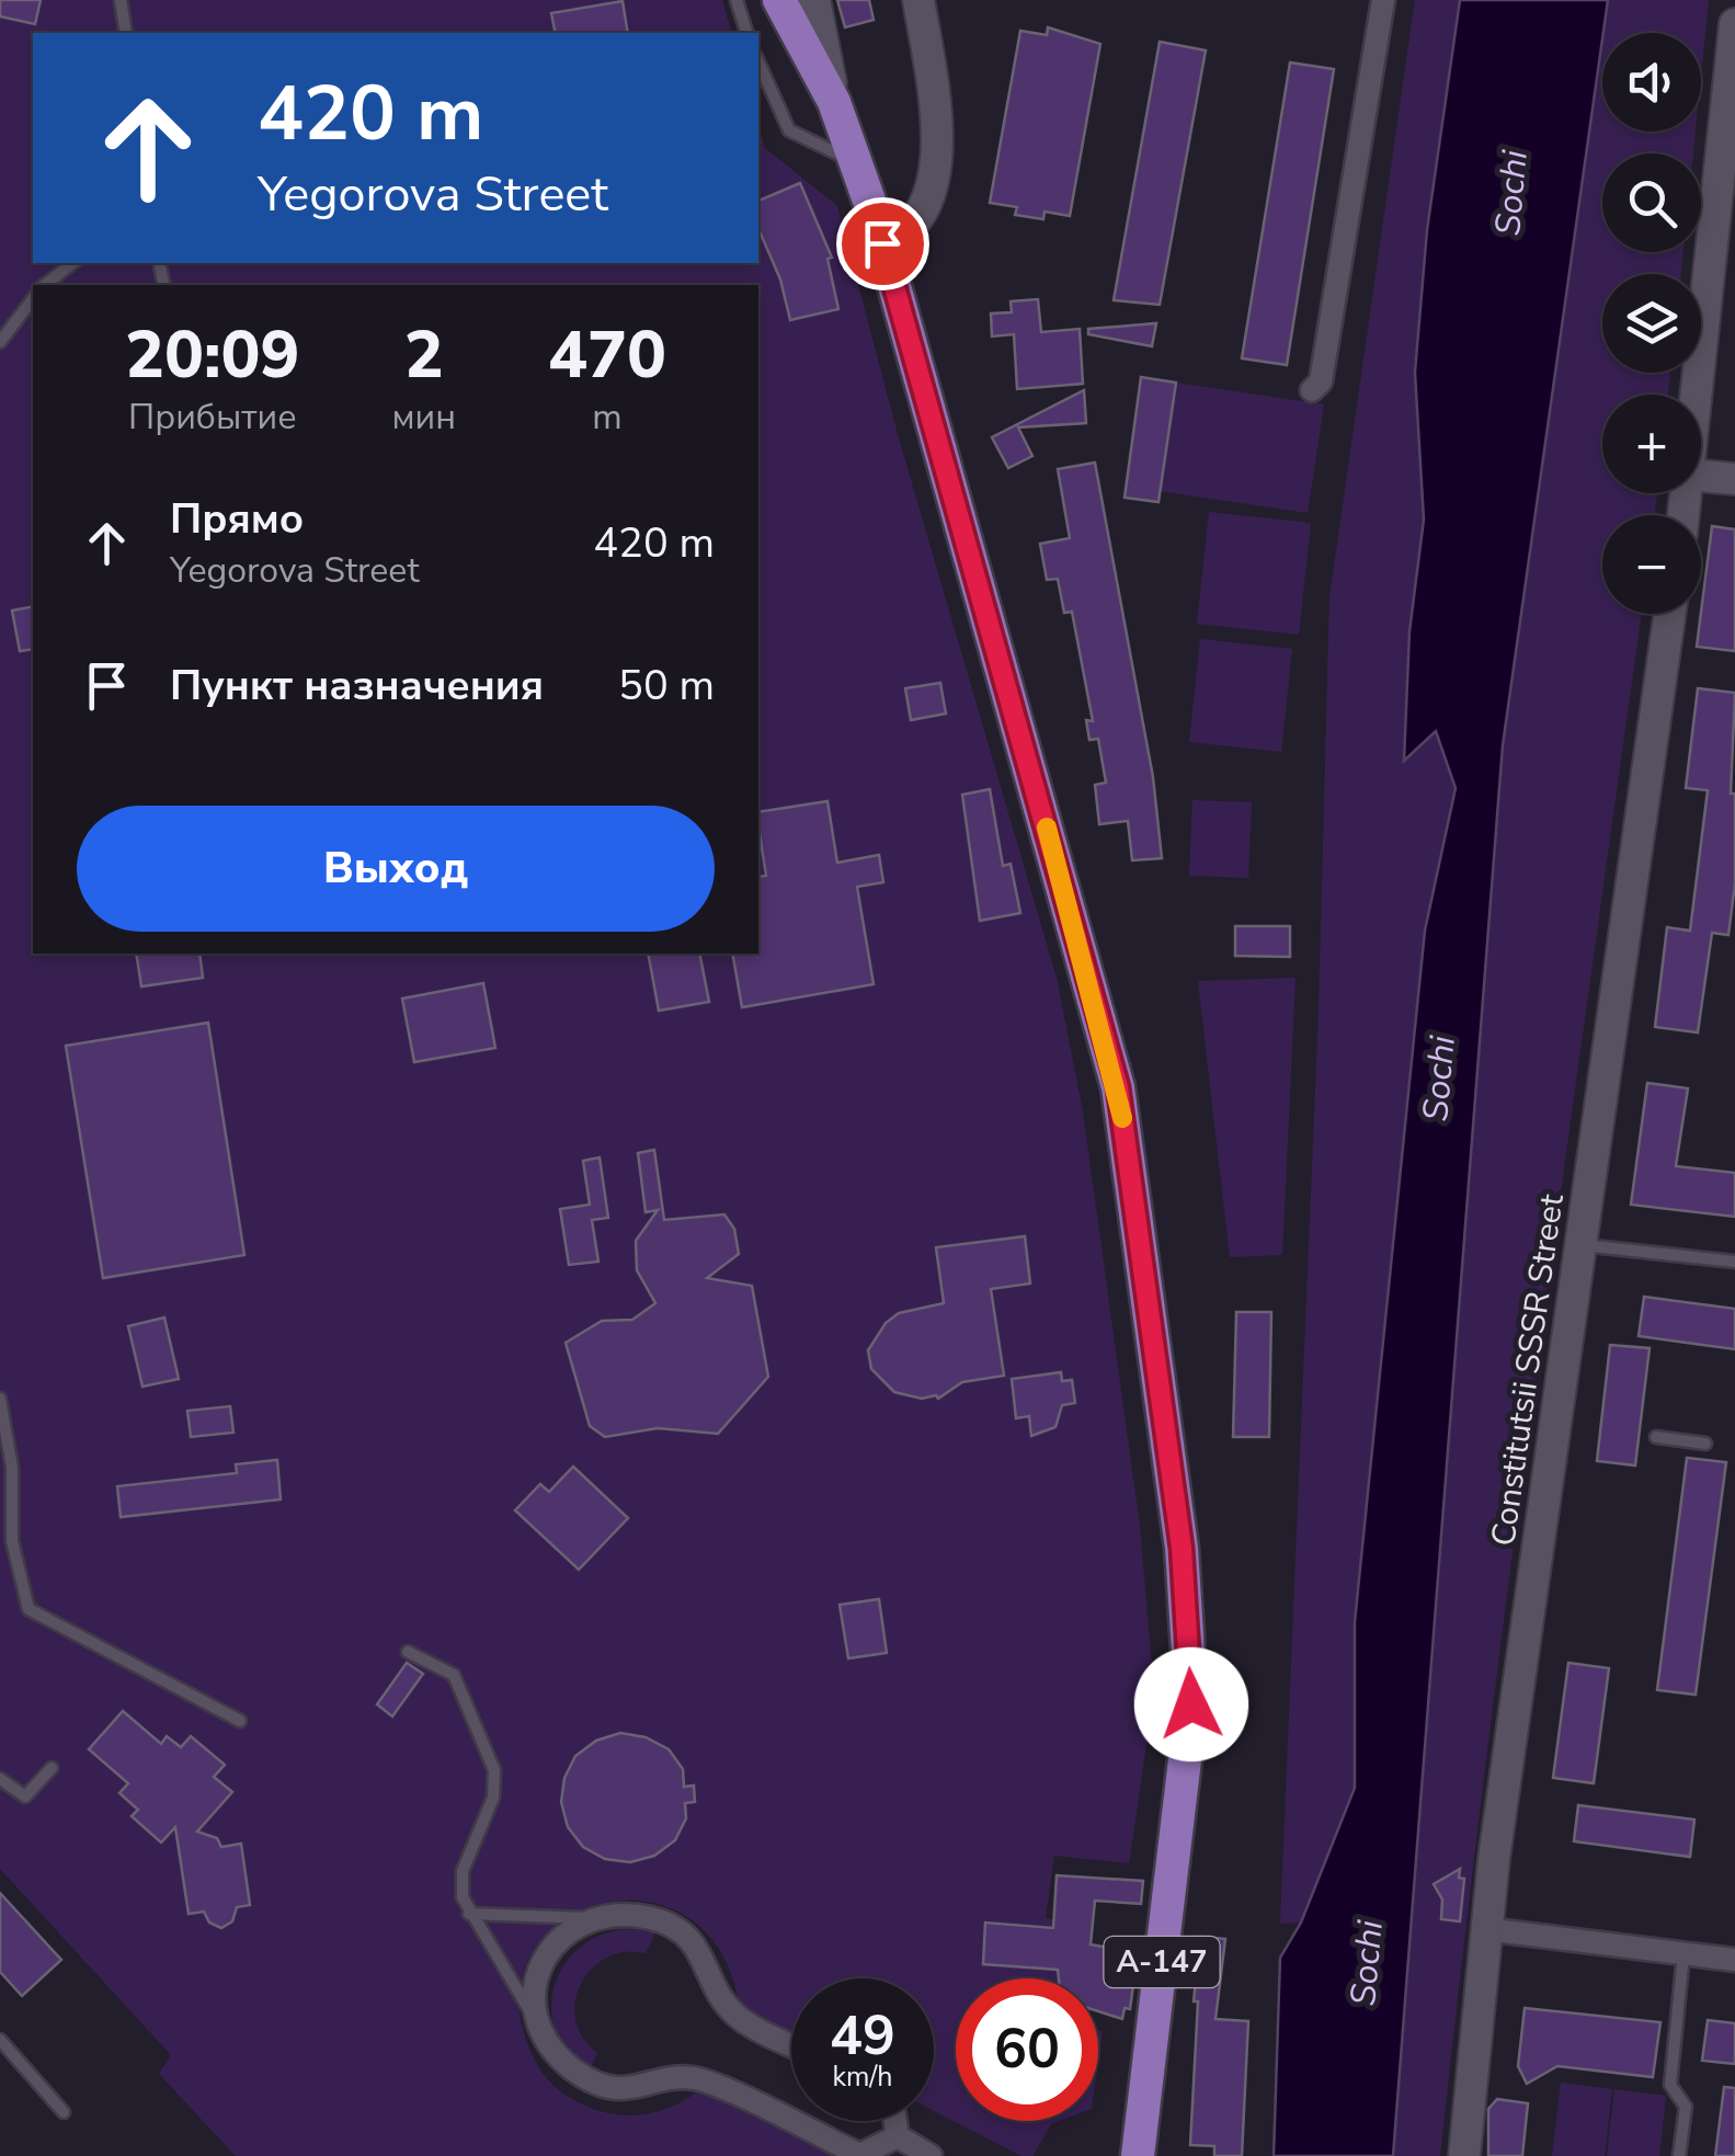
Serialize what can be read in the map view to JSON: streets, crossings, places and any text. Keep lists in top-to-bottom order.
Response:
{
  "streets": {
    "main road": ["Constitutsii SSSR Street", "А-147"]
  },
  "water": ["Sochi"],
  "page": {
    "map_buttons": ["+", "−"],
    "turn": ["420 m", "Yegorova Street"],
    "eta": [
      "20:09",
      "Прибытие",
      "2",
      "мин",
      "470",
      "m"
    ],
    "list": [
      {
        "name": "Прямо",
        "note": "Yegorova Street",
        "value": "420 m"
      },
      {
        "name": "Пункт назначения",
        "value": "50 m"
      }
    ],
    "buttons": "Выход",
    "speed": "49 km/h",
    "limit": "60"
  }
}
